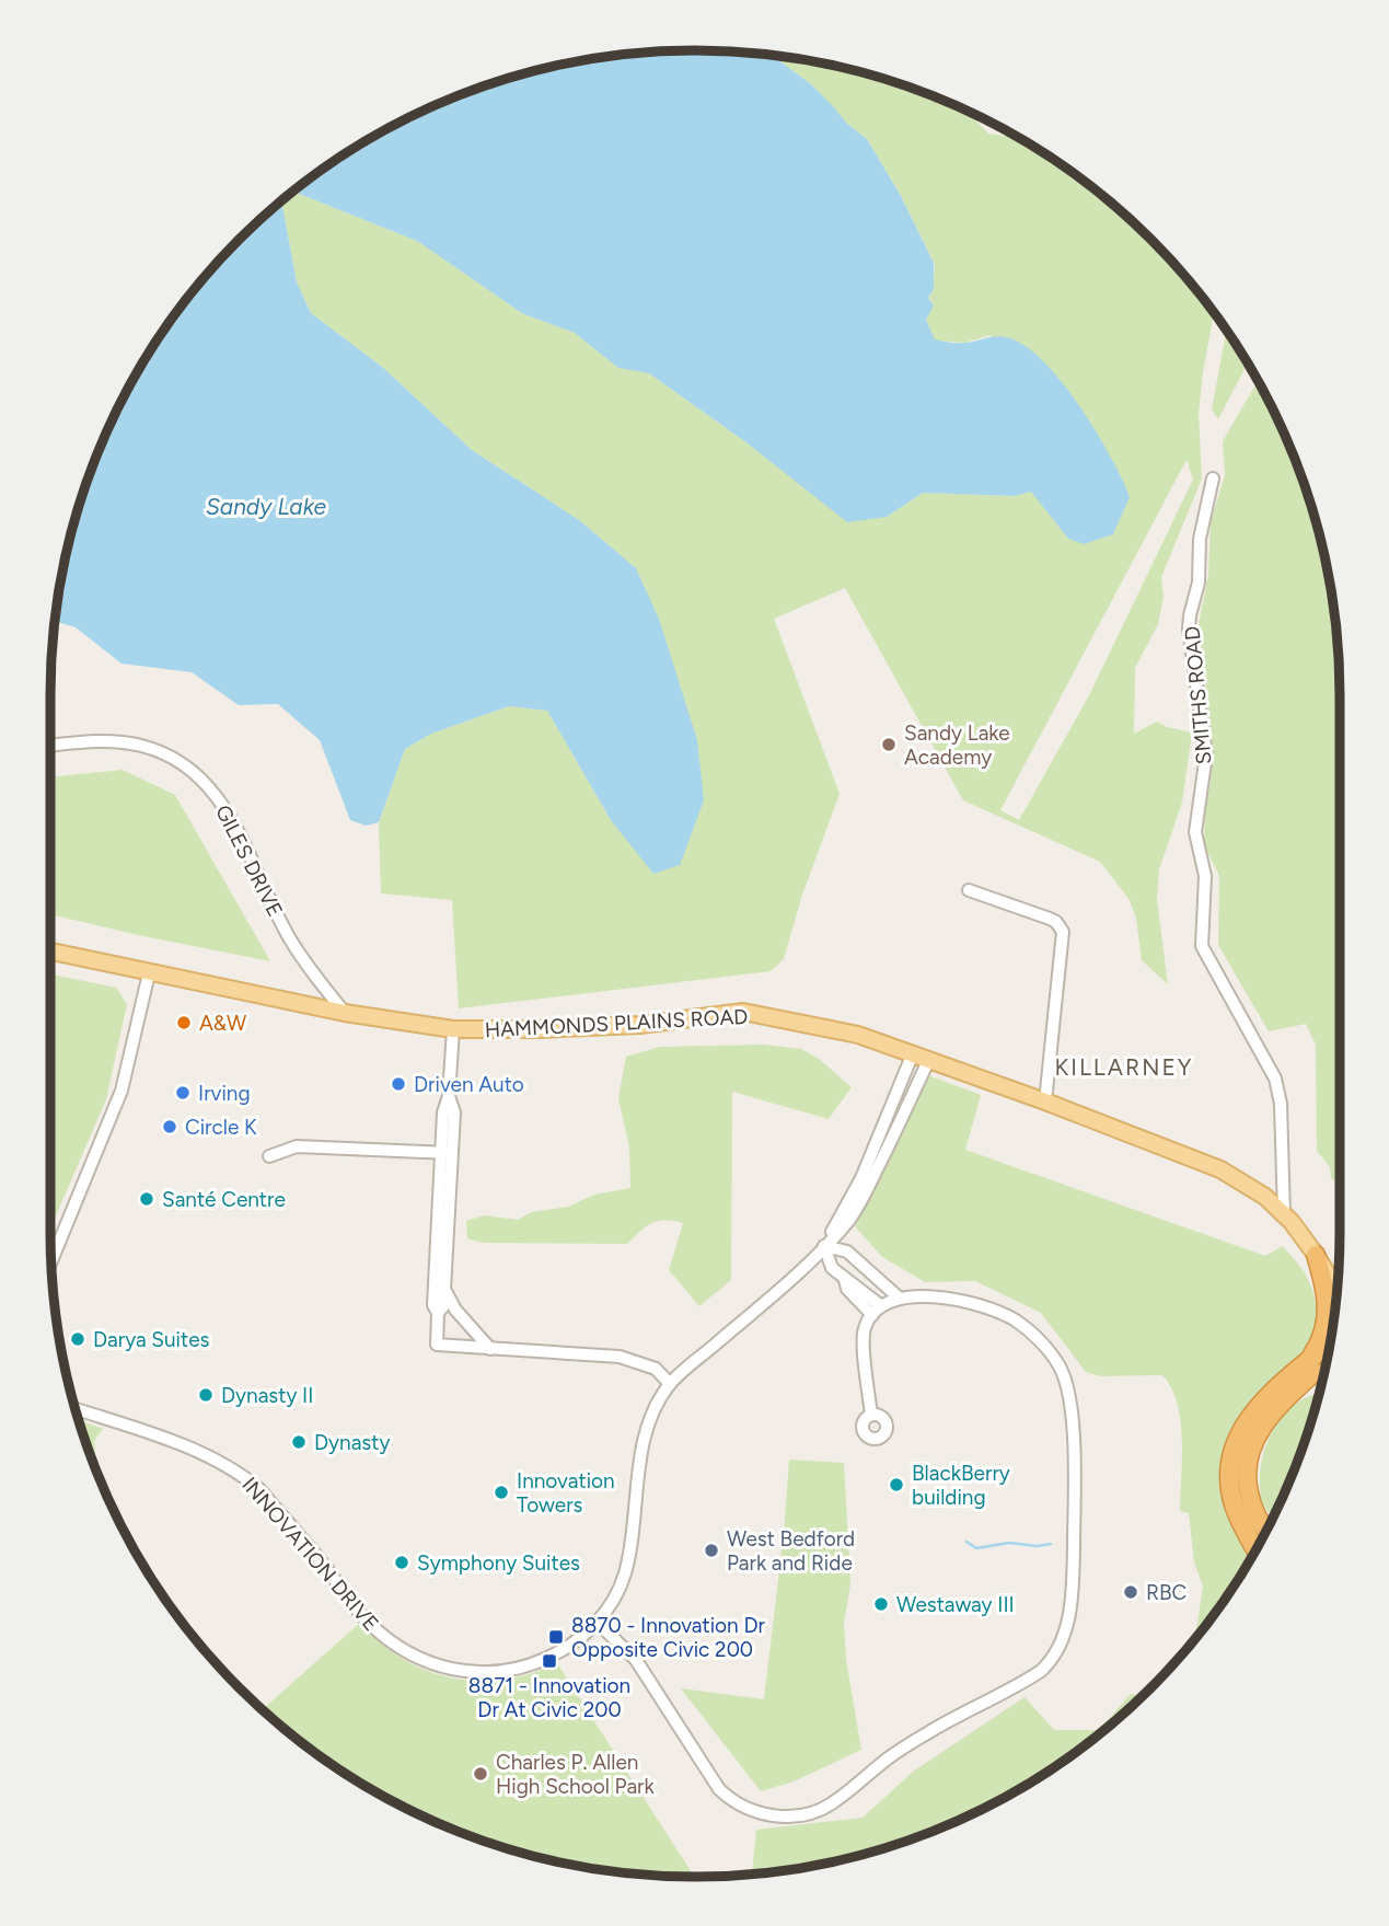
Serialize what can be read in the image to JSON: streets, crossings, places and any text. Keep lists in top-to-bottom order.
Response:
{
  "streets": {
    "main road": ["HAMMONDS PLAINS ROAD"],
    "street": ["SMITHS ROAD", "GILES DRIVE", "INNOVATION DRIVE"]
  },
  "crossings": [
    ["SMITHS ROAD", "HAMMONDS PLAINS ROAD"],
    ["GILES DRIVE", "HAMMONDS PLAINS ROAD"],
    ["HAMMONDS PLAINS ROAD", "INNOVATION DRIVE"]
  ],
  "districts": ["KILLARNEY"],
  "water": ["Sandy Lake"],
  "places": {
    "other": [
      "Sandy Lake Academy",
      "A&W",
      "Driven Auto",
      "Irving",
      "Circle K",
      "Santé Centre",
      "Darya Suites",
      "Dynasty II",
      "Dynasty",
      "BlackBerry building",
      "Innovation Towers",
      "West Bedford Park and Ride",
      "Symphony Suites",
      "RBC",
      "Westaway III",
      "Charles P. Allen High School Park"
    ],
    "transit": ["8870 - Innovation Dr Opposite Civic 200", "8871 - Innovation Dr At Civic 200"]
  }
}
